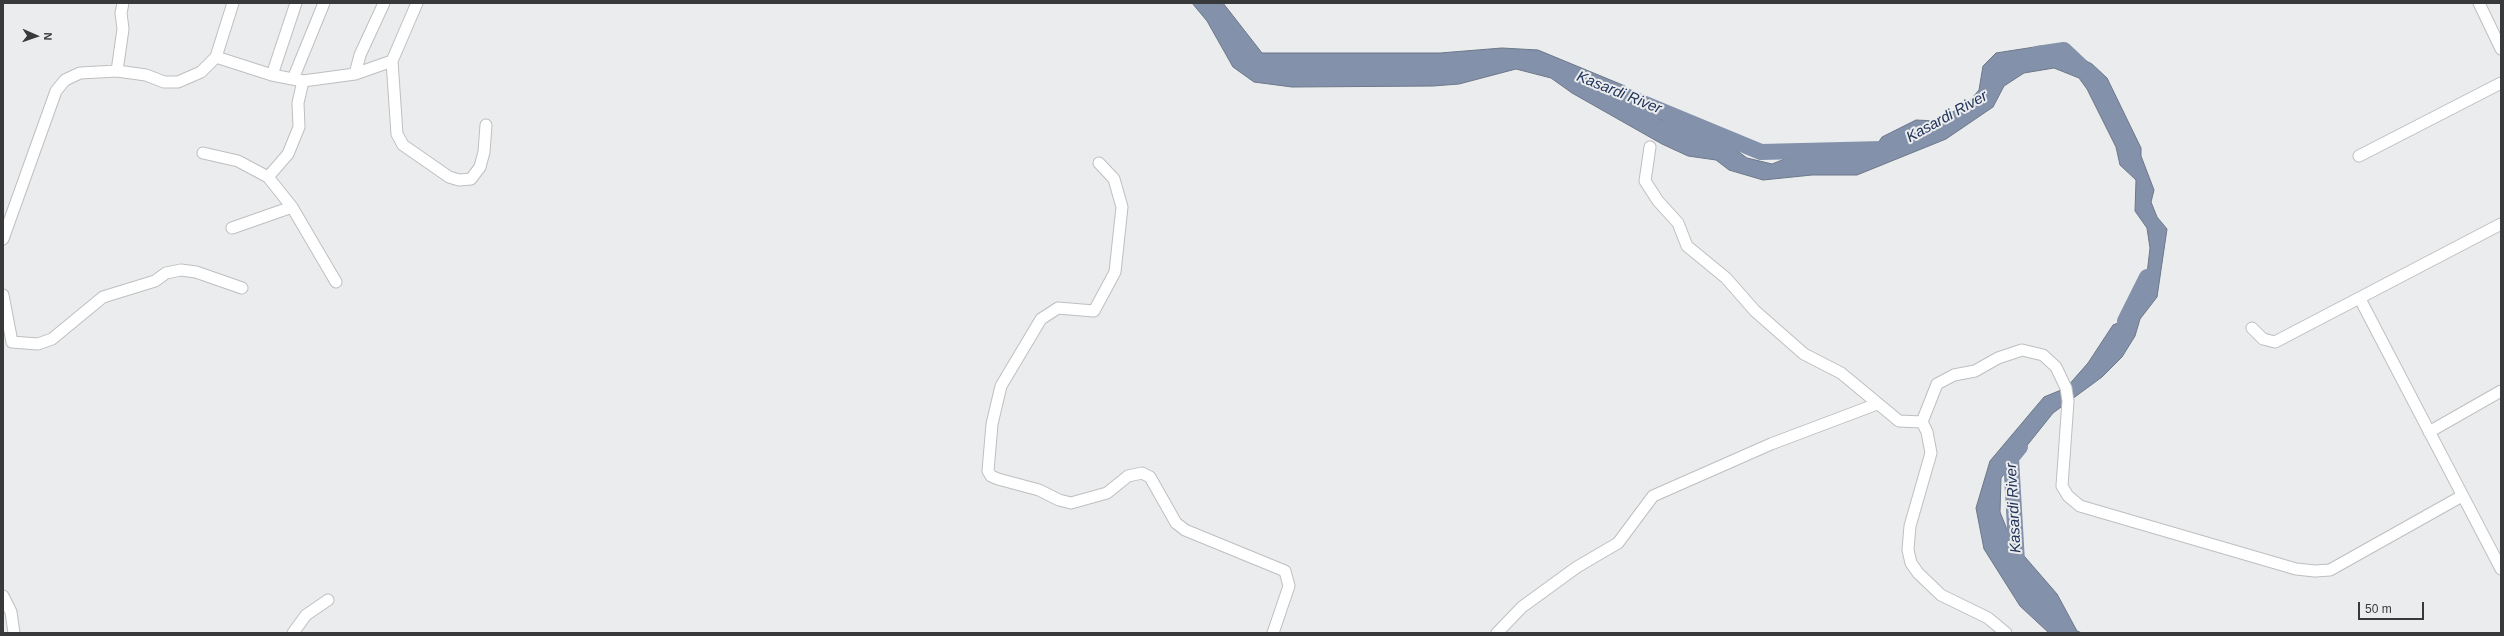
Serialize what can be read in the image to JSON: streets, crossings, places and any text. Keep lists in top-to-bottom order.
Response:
{
  "water": ["Kasardi River"],
  "scale_bar": "50 m",
  "north": "right"
}
